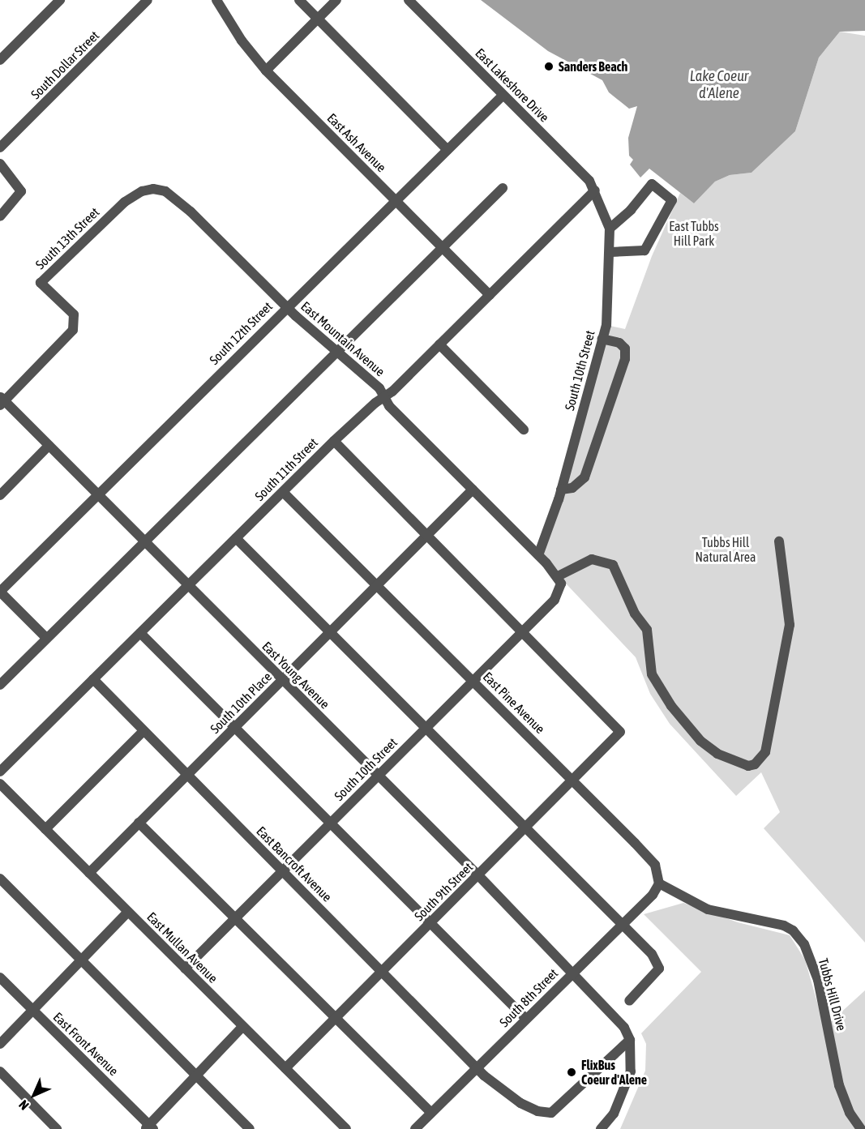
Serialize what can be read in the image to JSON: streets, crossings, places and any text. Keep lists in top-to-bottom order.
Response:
{
  "streets": {
    "street": [
      "South Dollar Street",
      "East Lakeshore Drive",
      "East Ash Avenue",
      "South 13th Street",
      "South 12th Street",
      "East Mountain Avenue",
      "South 10th Street",
      "South 11th Street",
      "East Young Avenue",
      "South 10th Place",
      "East Pine Avenue",
      "East Bancroft Avenue",
      "South 9th Street",
      "East Mullan Avenue",
      "Tubbs Hill Drive",
      "South 8th Street",
      "East Front Avenue"
    ]
  },
  "crossings": [
    ["East Lakeshore Drive", "South 12th Street"],
    ["East Lakeshore Drive", "South 10th Street"],
    ["East Lakeshore Drive", "South 11th Street"],
    ["East Ash Avenue", "South 12th Street"],
    ["East Ash Avenue", "South 11th Street"],
    ["South 13th Street", "East Mountain Avenue"],
    ["South 13th Street", "East Young Avenue"],
    ["South 12th Street", "East Mountain Avenue"],
    ["South 12th Street", "East Young Avenue"],
    ["East Mountain Avenue", "South 10th Street"],
    ["East Mountain Avenue", "South 11th Street"],
    ["East Mountain Avenue", "South 10th Place"],
    ["South 10th Street", "South 11th Street"],
    ["South 10th Street", "East Young Avenue"],
    ["South 10th Street", "East Pine Avenue"],
    ["South 10th Street", "East Bancroft Avenue"],
    ["South 10th Street", "South 9th Street"],
    ["South 10th Street", "East Mullan Avenue"],
    ["South 11th Street", "East Young Avenue"],
    ["South 11th Street", "East Pine Avenue"],
    ["South 11th Street", "East Bancroft Avenue"],
    ["East Young Avenue", "South 10th Place"],
    ["East Young Avenue", "East Bancroft Avenue"],
    ["East Young Avenue", "South 9th Street"],
    ["East Young Avenue", "South 8th Street"],
    ["South 10th Place", "East Pine Avenue"],
    ["South 10th Place", "East Bancroft Avenue"],
    ["South 10th Place", "East Mullan Avenue"],
    ["East Pine Avenue", "South 9th Street"],
    ["East Pine Avenue", "Tubbs Hill Drive"],
    ["East Pine Avenue", "South 8th Street"],
    ["East Bancroft Avenue", "South 9th Street"],
    ["East Bancroft Avenue", "South 8th Street"],
    ["South 9th Street", "East Mullan Avenue"],
    ["Tubbs Hill Drive", "South 8th Street"]
  ],
  "water": ["Lake Coeur d'Alene"],
  "parks": ["East Tubbs Hill Park", "Tubbs Hill Natural Area"],
  "places": ["Sanders Beach", "FlixBus Coeur d'Alene"],
  "north": "bottom left"
}
